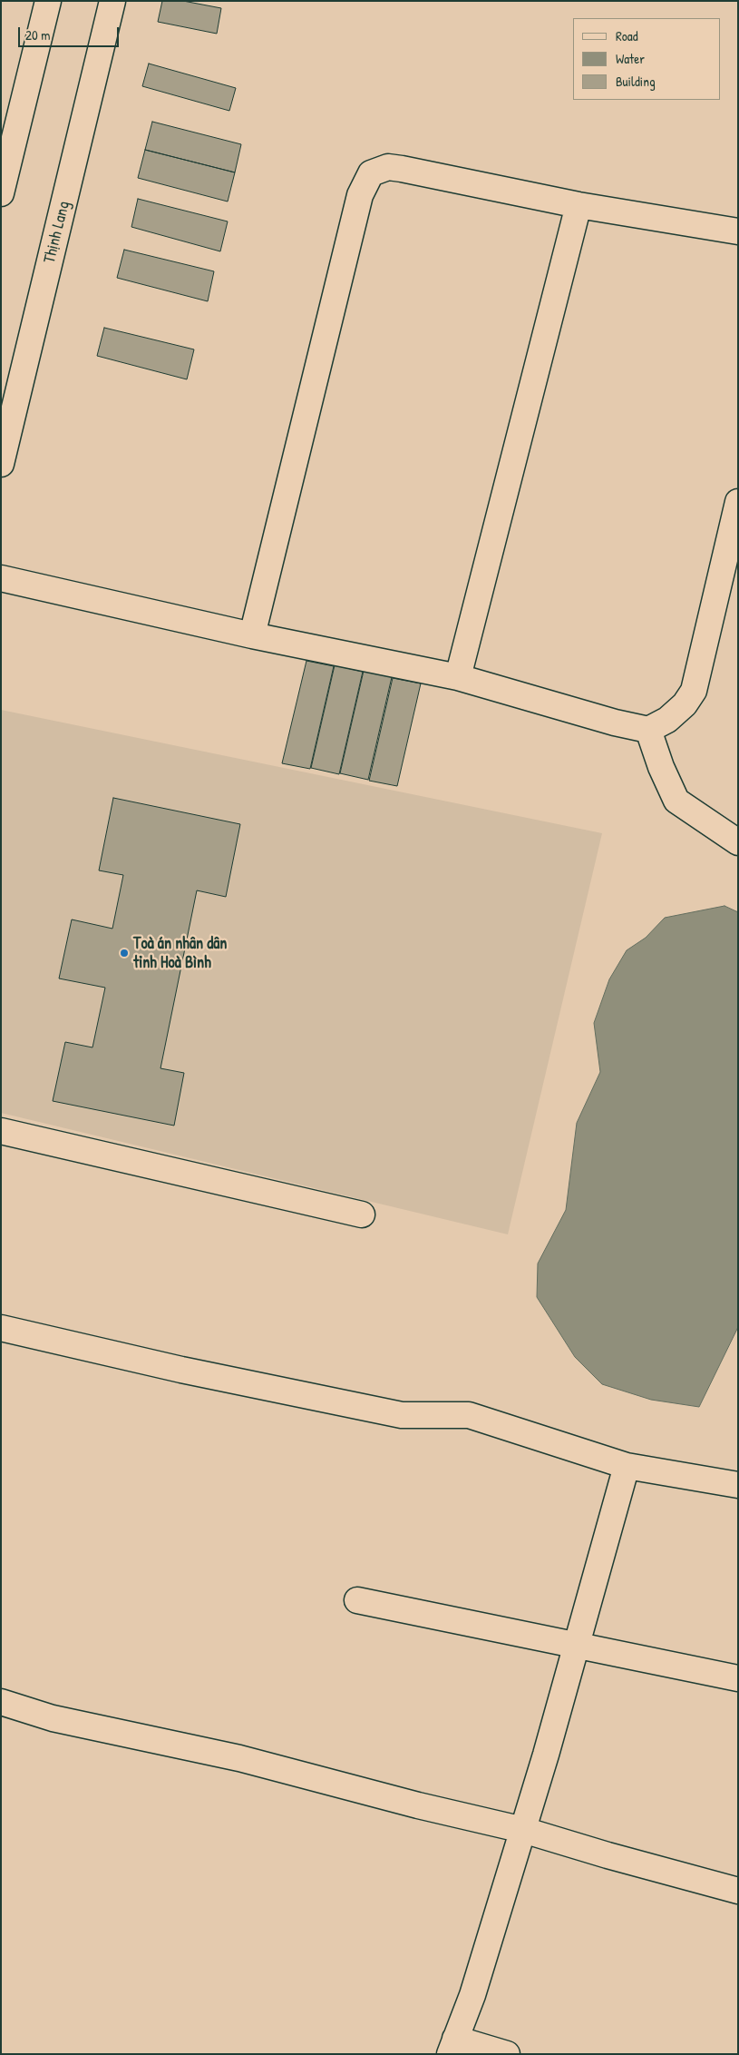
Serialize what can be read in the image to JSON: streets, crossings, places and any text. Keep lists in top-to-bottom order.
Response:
{
  "streets": {
    "street": ["Thịnh Lang"]
  },
  "places": ["Toà án nhân dân tỉnh Hoà Bình"],
  "legend": ["Road", "Water", "Building"],
  "scale_bar": "20 m"
}
